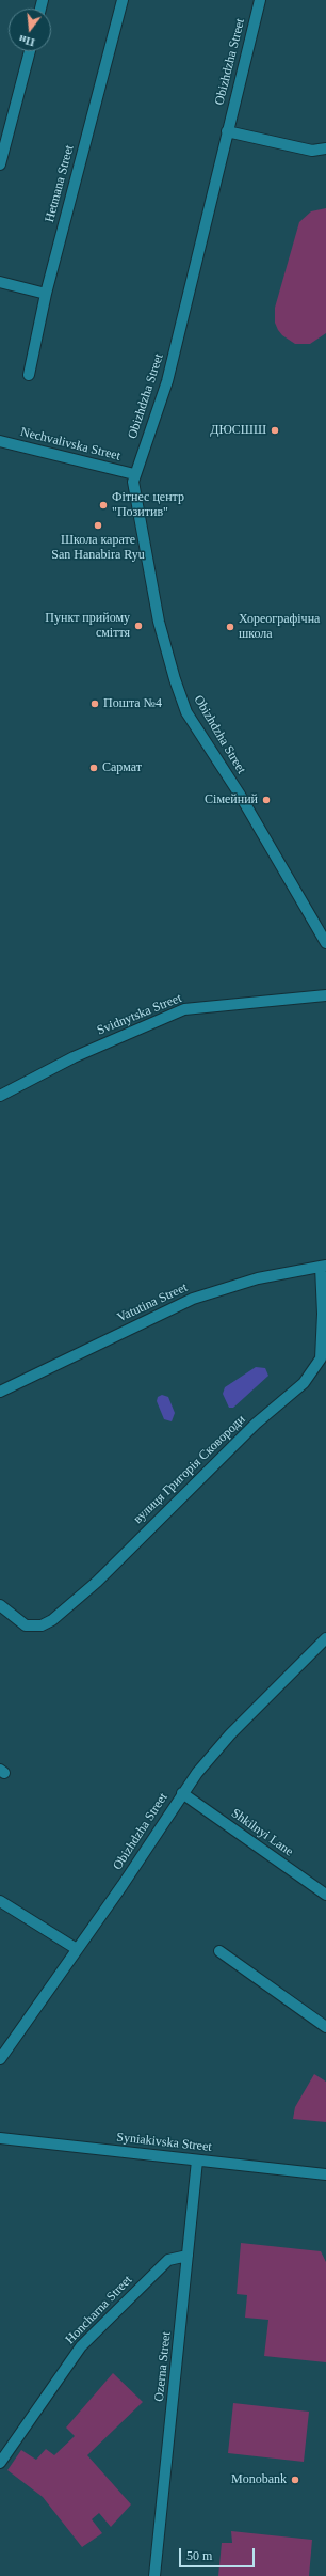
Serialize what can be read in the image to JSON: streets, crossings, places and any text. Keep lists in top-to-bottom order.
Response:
{
  "streets": {
    "street": [
      "Obizhdzha Street",
      "Hetmana Street",
      "Nechvalivska Street",
      "Svidnytska Street",
      "Vatutina Street",
      "вулиця Григорія Сковороди",
      "Shkilnyi Lane",
      "Syniakivska Street",
      "Honcharna Street",
      "Ozerna Street"
    ]
  },
  "crossings": [
    ["Obizhdzha Street", "Nechvalivska Street"],
    ["Obizhdzha Street", "Shkilnyi Lane"],
    ["Vatutina Street", "вулиця Григорія Сковороди"],
    ["Syniakivska Street", "Ozerna Street"],
    ["Honcharna Street", "Ozerna Street"]
  ],
  "places": [
    "ДЮСШШ",
    "Фітнес центр \"Позитив\"",
    "Школа карате San Hanabira Ryu",
    "Пункт прийому сміття",
    "Хореографічна школа",
    "Пошта №4",
    "Сармат",
    "Сімейний",
    "Monobank"
  ],
  "scale_bar": "50 m",
  "north": "bottom"
}
